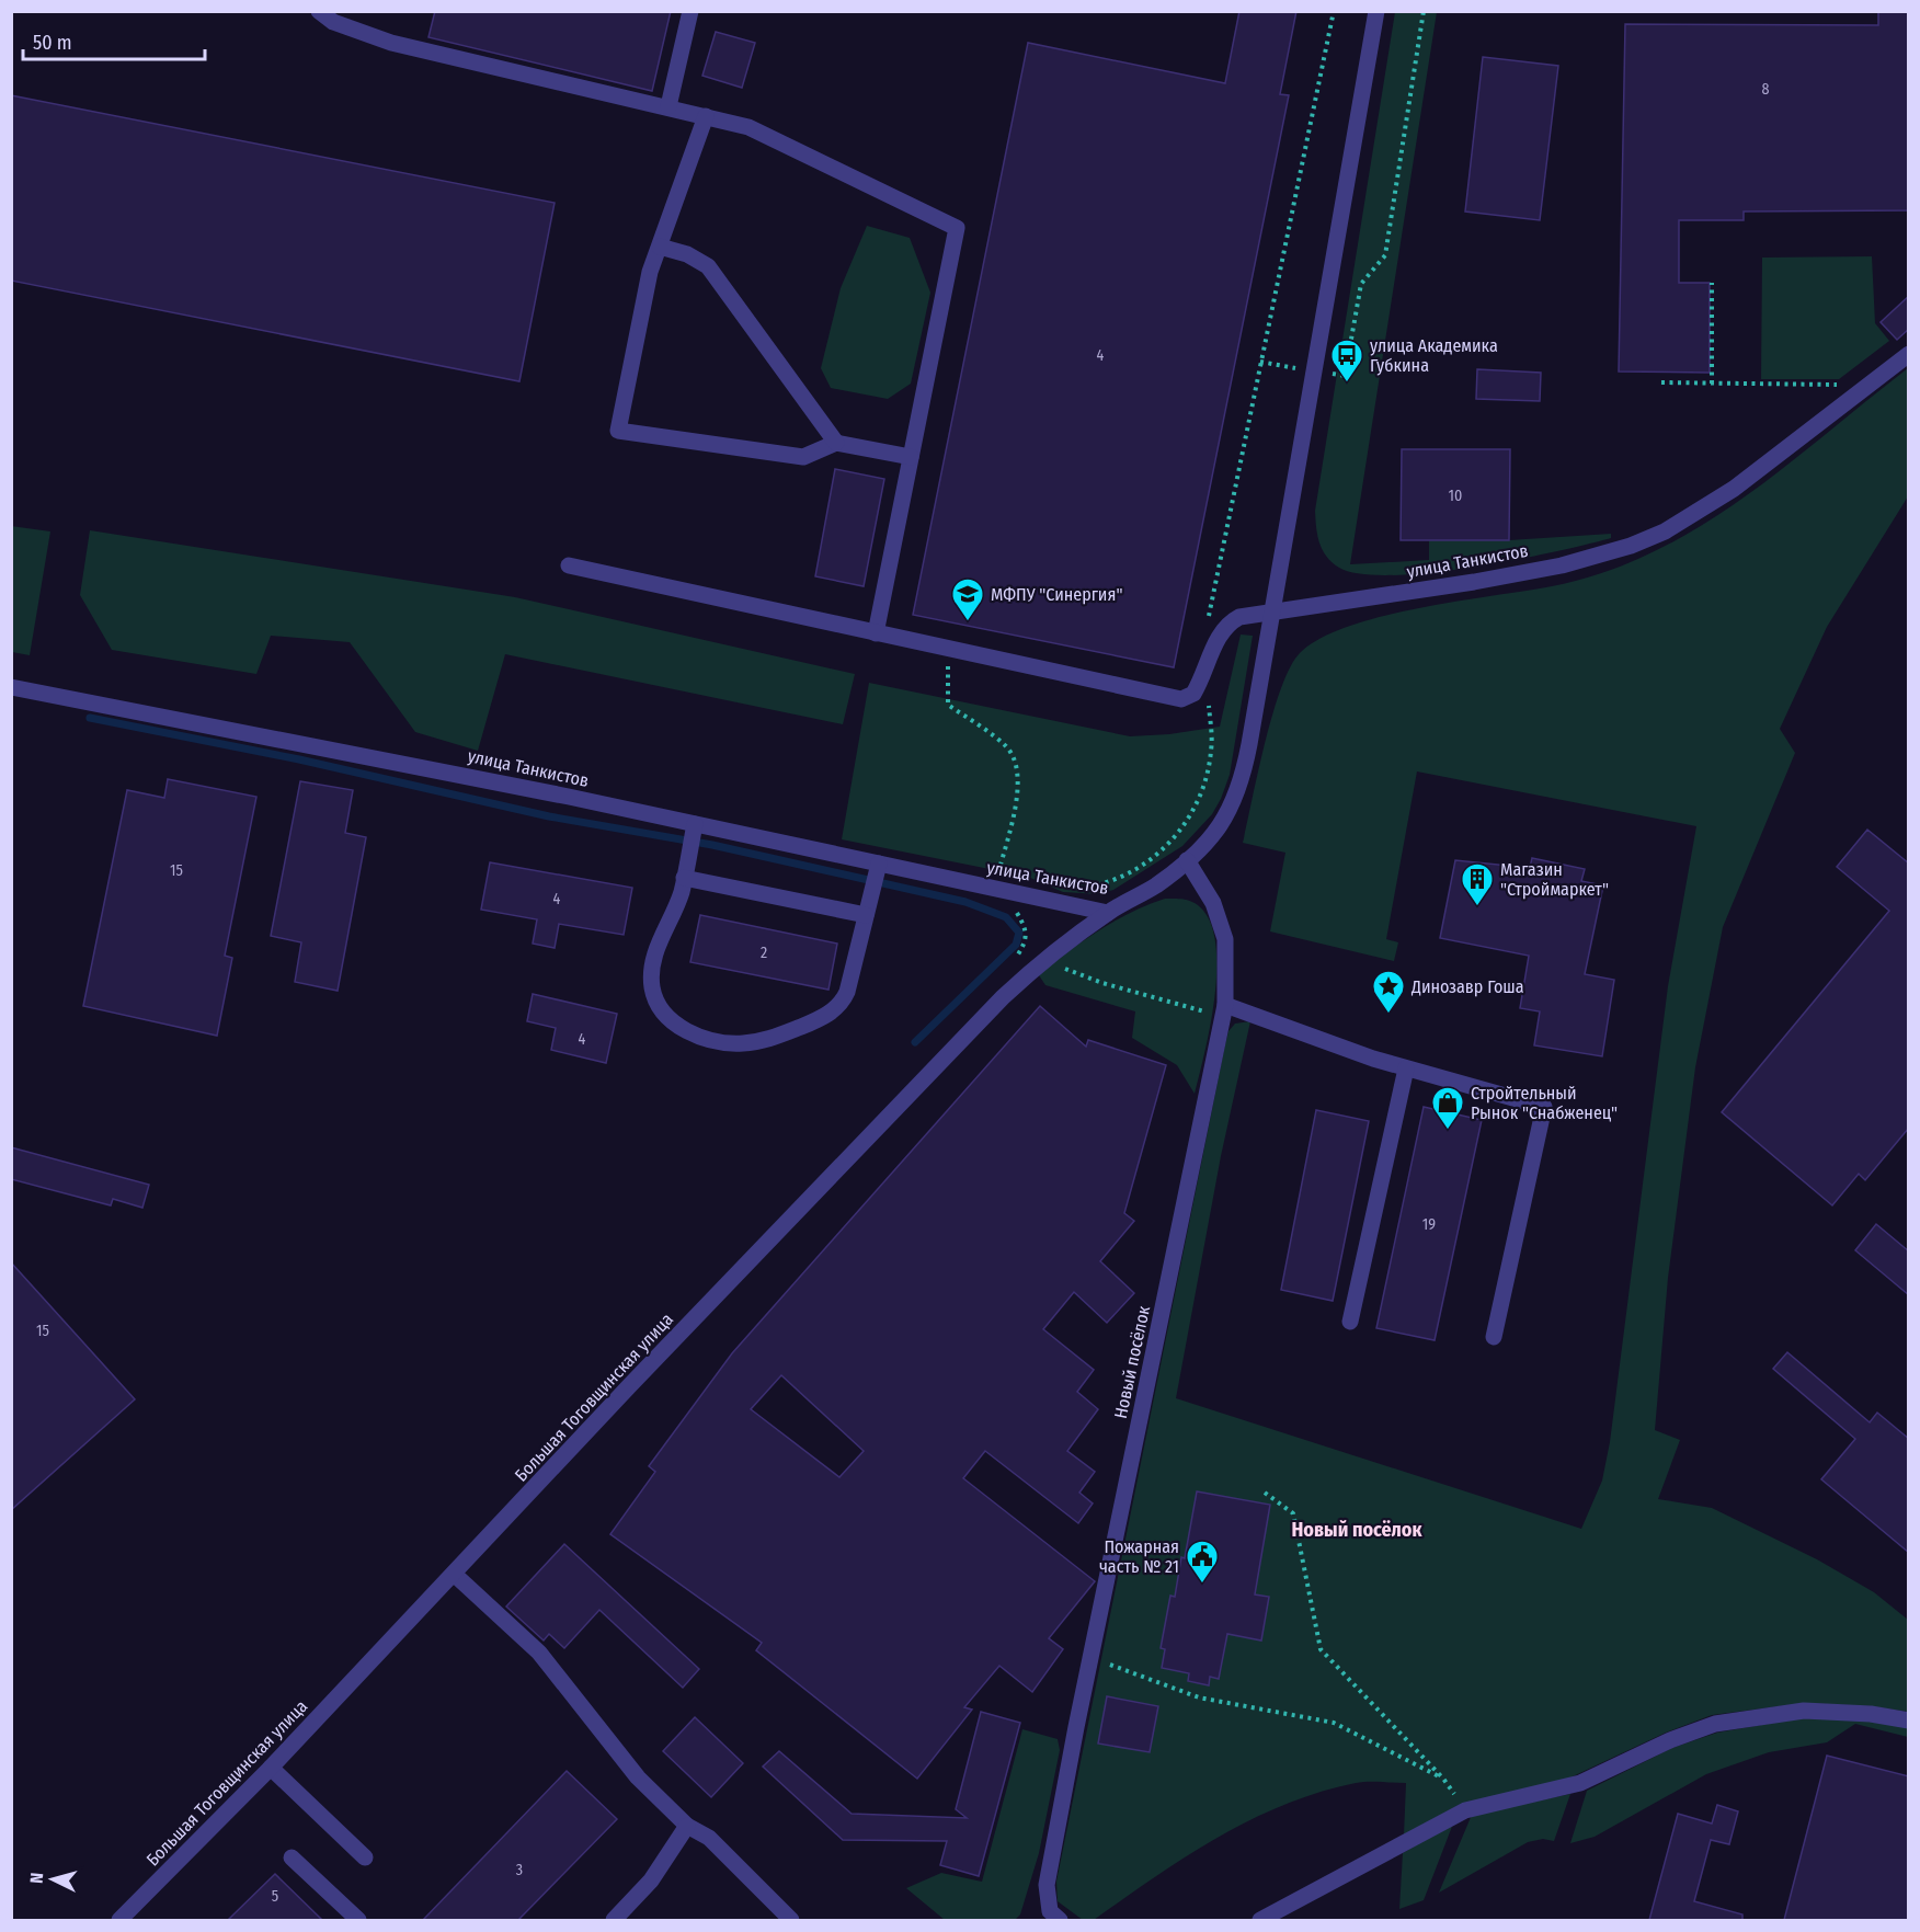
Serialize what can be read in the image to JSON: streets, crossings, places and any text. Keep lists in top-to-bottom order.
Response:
{
  "streets": {
    "street": ["улица Танкистов", "Новый посёлок", "Большая Тоговщинская улица"]
  },
  "crossings": [
    ["улица Танкистов", "Новый посёлок"],
    ["улица Танкистов", "Большая Тоговщинская улица"]
  ],
  "districts": ["Новый посёлок"],
  "places": {
    "bus stop": ["улица Академика Губкина"],
    "school or university": ["МФПУ \"Синергия\""],
    "building": ["Магазин \"Строймаркет\""],
    "place": ["Динозавр Гоша"],
    "shop": ["Стройтельный Рынок \"Снабженец\""],
    "public building": ["Пожарная часть № 21"]
  },
  "house_numbers": [
    "8",
    "4",
    "10",
    "15",
    "4",
    "2",
    "4",
    "19",
    "15",
    "3",
    "5"
  ],
  "scale_bar": "50 m",
  "north": "left"
}
